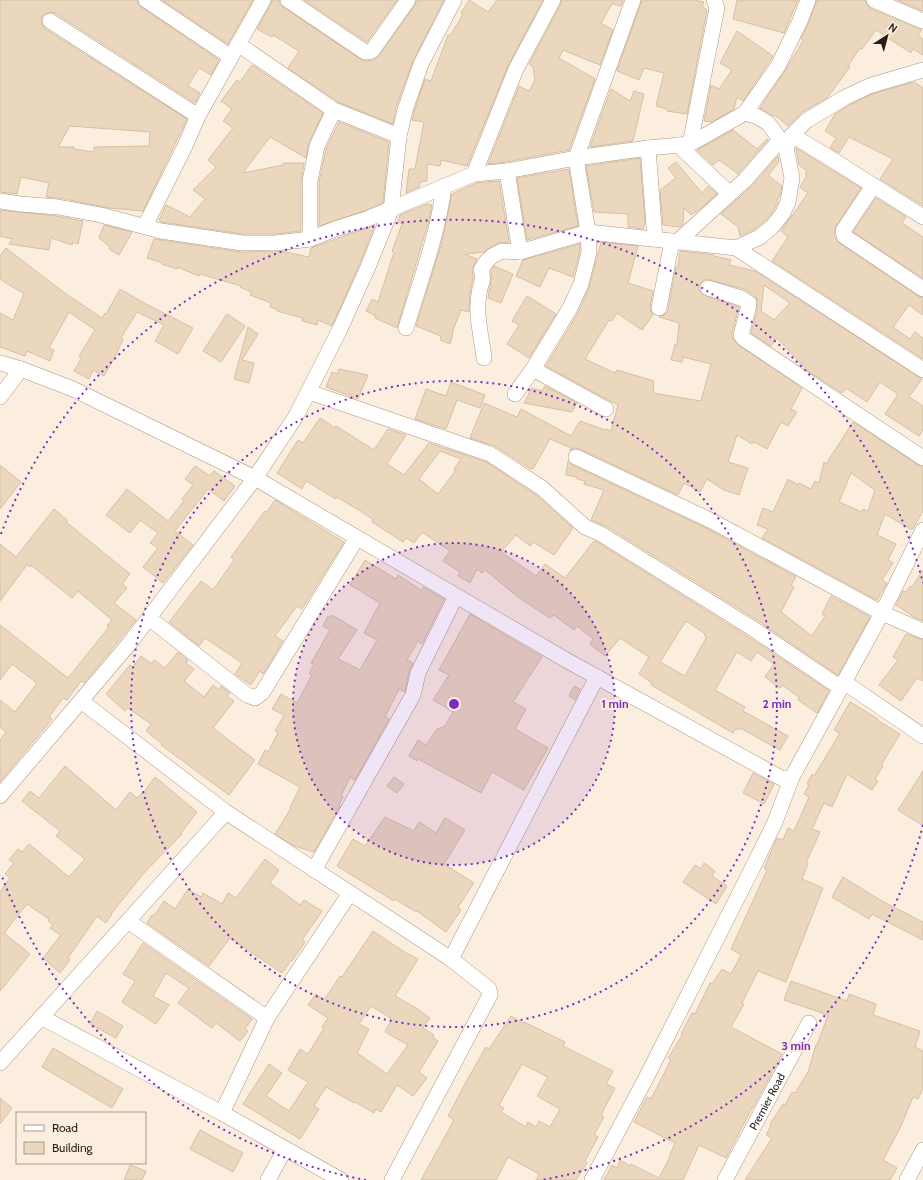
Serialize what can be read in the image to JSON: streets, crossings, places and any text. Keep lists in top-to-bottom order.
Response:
{
  "streets": {
    "street": ["Premier Road"]
  },
  "legend": ["Road", "Building"],
  "north": "top right",
  "rings": ["1 min", "2 min", "3 min"]
}
